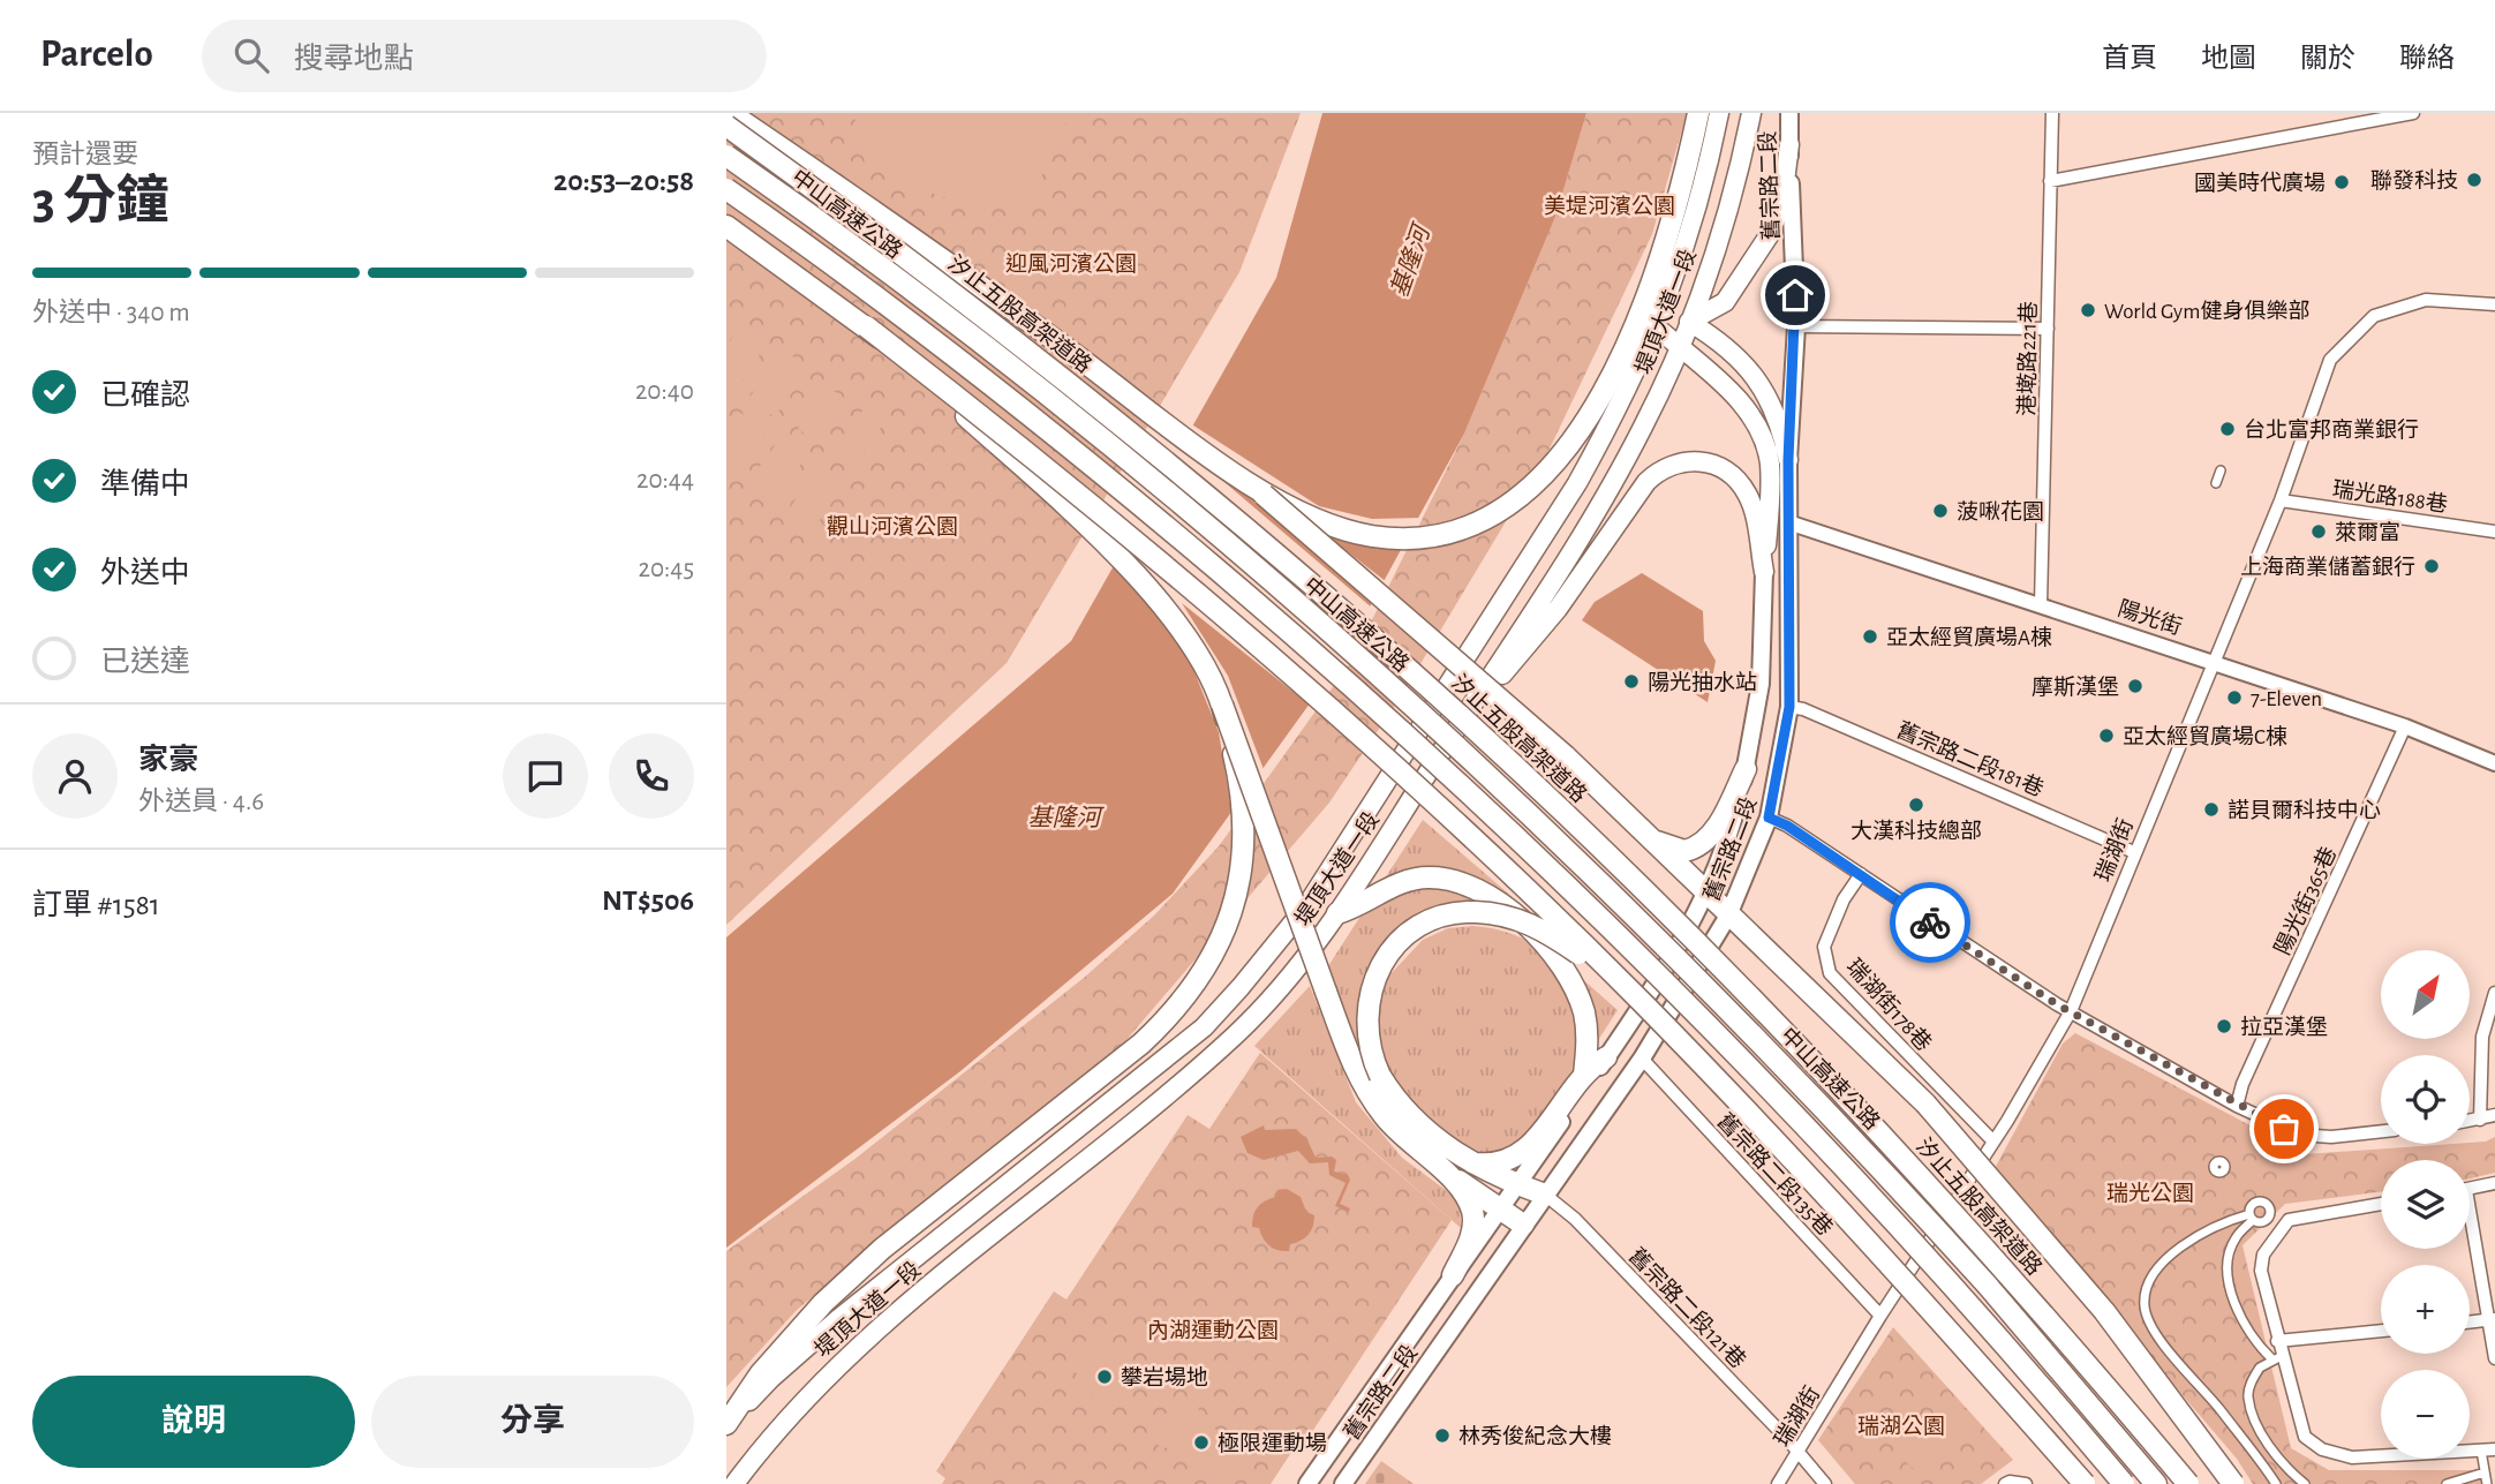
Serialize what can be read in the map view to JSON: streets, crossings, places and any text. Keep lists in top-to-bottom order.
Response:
{
  "streets": {
    "highway": ["中山高速公路", "堤頂大道一段", "汐止五股高架道路"],
    "main road": ["舊宗路二段"],
    "street": [
      "港墘路221巷",
      "瑞光路188巷",
      "陽光街",
      "舊宗路二段181巷",
      "瑞湖街",
      "陽光街365巷",
      "瑞湖街178巷",
      "舊宗路二段135巷",
      "舊宗路二段121巷"
    ]
  },
  "crossings": [
    ["舊宗路二段", "陽光街"],
    ["舊宗路二段", "舊宗路二段181巷"],
    ["舊宗路二段", "舊宗路二段135巷"],
    ["舊宗路二段", "舊宗路二段121巷"],
    ["港墘路221巷", "陽光街"],
    ["瑞光路188巷", "瑞湖街"],
    ["陽光街", "瑞湖街"],
    ["陽光街", "陽光街365巷"],
    ["舊宗路二段181巷", "瑞湖街"],
    ["瑞湖街", "瑞湖街178巷"],
    ["瑞湖街", "舊宗路二段135巷"],
    ["瑞湖街", "舊宗路二段121巷"]
  ],
  "water": ["基隆河"],
  "parks": [
    "美堤河濱公園",
    "迎風河濱公園",
    "觀山河濱公園",
    "瑞光公園",
    "內湖運動公園",
    "瑞湖公園"
  ],
  "places": [
    "聯發科技",
    "國美時代廣場",
    "World Gym健身俱樂部",
    "台北富邦商業銀行",
    "菠啾花園",
    "萊爾富",
    "上海商業儲蓄銀行",
    "亞太經貿廣場A棟",
    "陽光抽水站",
    "摩斯漢堡",
    "7-Eleven",
    "亞太經貿廣場C棟",
    "大漢科技總部",
    "諾貝爾科技中心",
    "拉亞漢堡",
    "攀岩場地",
    "林秀俊紀念大樓",
    "極限運動場"
  ],
  "north": "top right",
  "page": {
    "header": "Parcelo",
    "search": "搜尋地點",
    "nav": [
      "首頁",
      "地圖",
      "關於",
      "聯絡"
    ],
    "heading": ["3 分鐘", "預計還要", "20:53–20:58"],
    "panel": [
      "家豪",
      "外送員 · 4.6",
      "訂單 #1581",
      "NT$506"
    ],
    "bar": "外送中 · 340 m",
    "list": [
      ["已確認", "20:40"],
      ["準備中", "20:44"],
      ["外送中", "20:45"],
      "已送達"
    ],
    "map_buttons": ["+", "−"],
    "buttons": ["說明", "分享"]
  }
}
